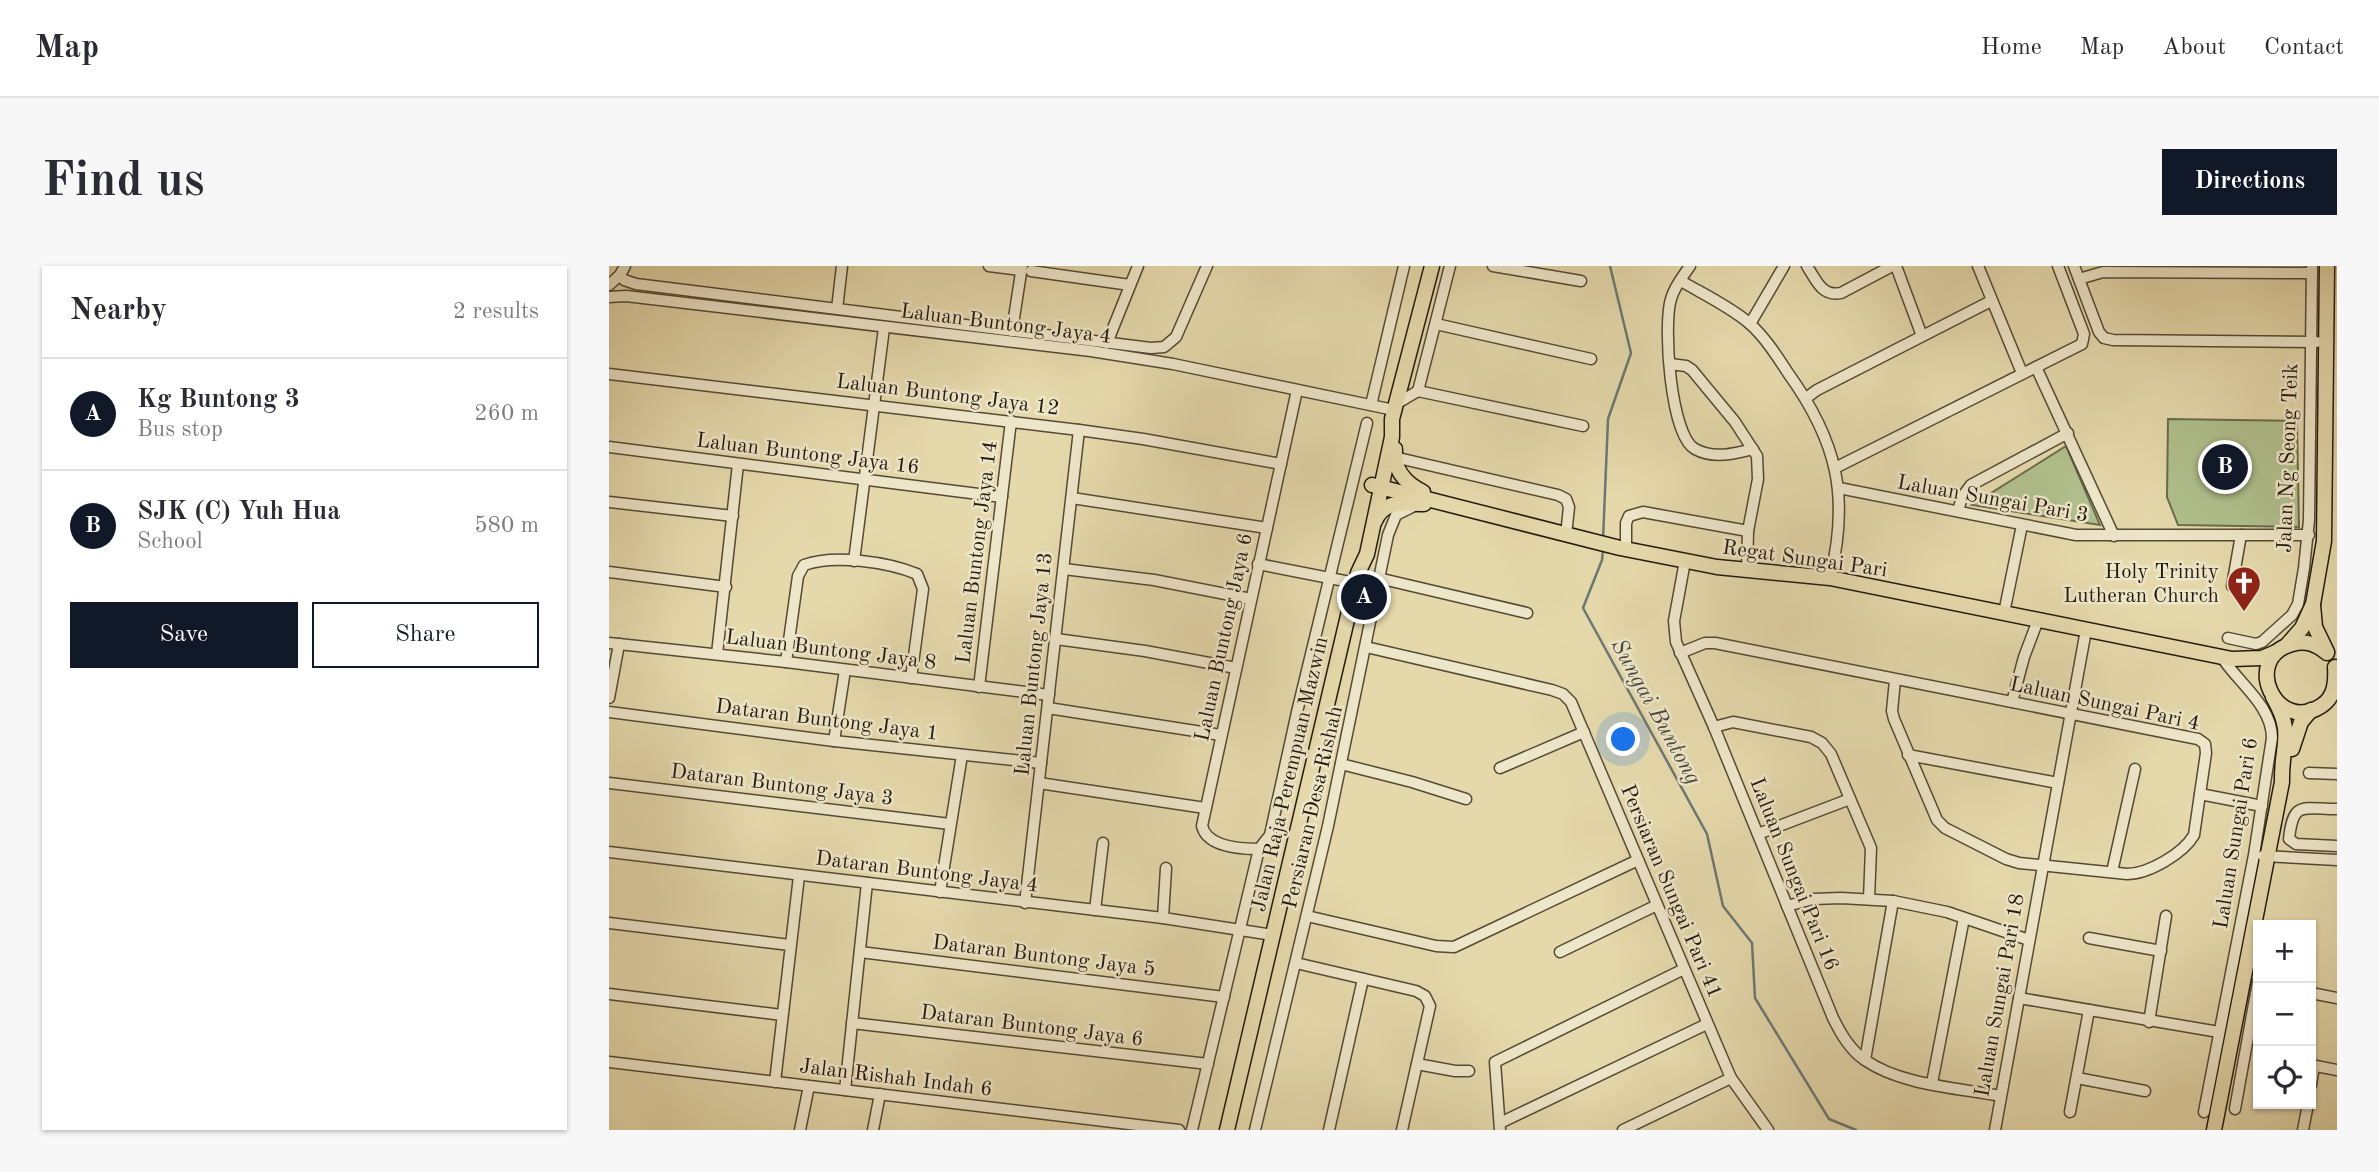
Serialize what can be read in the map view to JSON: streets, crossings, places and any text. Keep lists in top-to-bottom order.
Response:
{
  "streets": {
    "main road": ["Jalan Ng Seong Teik", "Regat Sungai Pari", "Jalan Raja Perempuan Mazwin"],
    "street": [
      "Laluan Buntong Jaya 4",
      "Laluan Buntong Jaya 12",
      "Laluan Buntong Jaya 16",
      "Laluan Sungai Pari 3",
      "Laluan Buntong Jaya 14",
      "Laluan Buntong Jaya 6",
      "Laluan Buntong Jaya 8",
      "Laluan Buntong Jaya 13",
      "Laluan Sungai Pari 4",
      "Dataran Buntong Jaya 1",
      "Dataran Buntong Jaya 3",
      "Persiaran Desa Rishah",
      "Laluan Sungai Pari 6",
      "Dataran Buntong Jaya 4",
      "Laluan Sungai Pari 16",
      "Persiaran Sungai Pari 41",
      "Dataran Buntong Jaya 5",
      "Laluan Sungai Pari 18",
      "Dataran Buntong Jaya 6",
      "Jalan Rishah Indah 6"
    ]
  },
  "crossings": [
    ["Laluan Buntong Jaya 4", "Laluan Buntong Jaya 6"],
    ["Laluan Buntong Jaya 12", "Laluan Buntong Jaya 14"],
    ["Laluan Buntong Jaya 12", "Laluan Buntong Jaya 6"],
    ["Laluan Buntong Jaya 12", "Laluan Buntong Jaya 13"],
    ["Laluan Buntong Jaya 16", "Laluan Buntong Jaya 14"],
    ["Jalan Ng Seong Teik", "Laluan Sungai Pari 3"],
    ["Laluan Buntong Jaya 14", "Laluan Buntong Jaya 8"],
    ["Regat Sungai Pari", "Jalan Raja Perempuan Mazwin"],
    ["Regat Sungai Pari", "Laluan Sungai Pari 6"],
    ["Regat Sungai Pari", "Laluan Sungai Pari 16"],
    ["Regat Sungai Pari", "Laluan Sungai Pari 18"],
    ["Laluan Buntong Jaya 8", "Laluan Buntong Jaya 13"],
    ["Laluan Buntong Jaya 13", "Dataran Buntong Jaya 1"],
    ["Laluan Buntong Jaya 13", "Dataran Buntong Jaya 4"],
    ["Laluan Sungai Pari 4", "Laluan Sungai Pari 16"],
    ["Laluan Sungai Pari 4", "Laluan Sungai Pari 18"],
    ["Jalan Raja Perempuan Mazwin", "Dataran Buntong Jaya 4"],
    ["Persiaran Desa Rishah", "Persiaran Sungai Pari 41"],
    ["Laluan Sungai Pari 16", "Laluan Sungai Pari 18"]
  ],
  "water": ["Sungai Buntong"],
  "places": {
    "church": ["Holy Trinity Lutheran Church"]
  },
  "page": {
    "header": "Map",
    "nav": [
      "Home",
      "Map",
      "About",
      "Contact"
    ],
    "buttons": [
      "Directions",
      ["Save", "Share"]
    ],
    "title": "Find us",
    "heading": ["Nearby", "2 results"],
    "list": [
      {
        "mark": "A",
        "name": "Kg Buntong 3",
        "note": "Bus stop",
        "value": "260 m"
      },
      {
        "mark": "B",
        "name": "SJK (C) Yuh Hua",
        "note": "School",
        "value": "580 m"
      }
    ],
    "pins": ["B", "A"],
    "map_buttons": ["+", "−"]
  }
}
